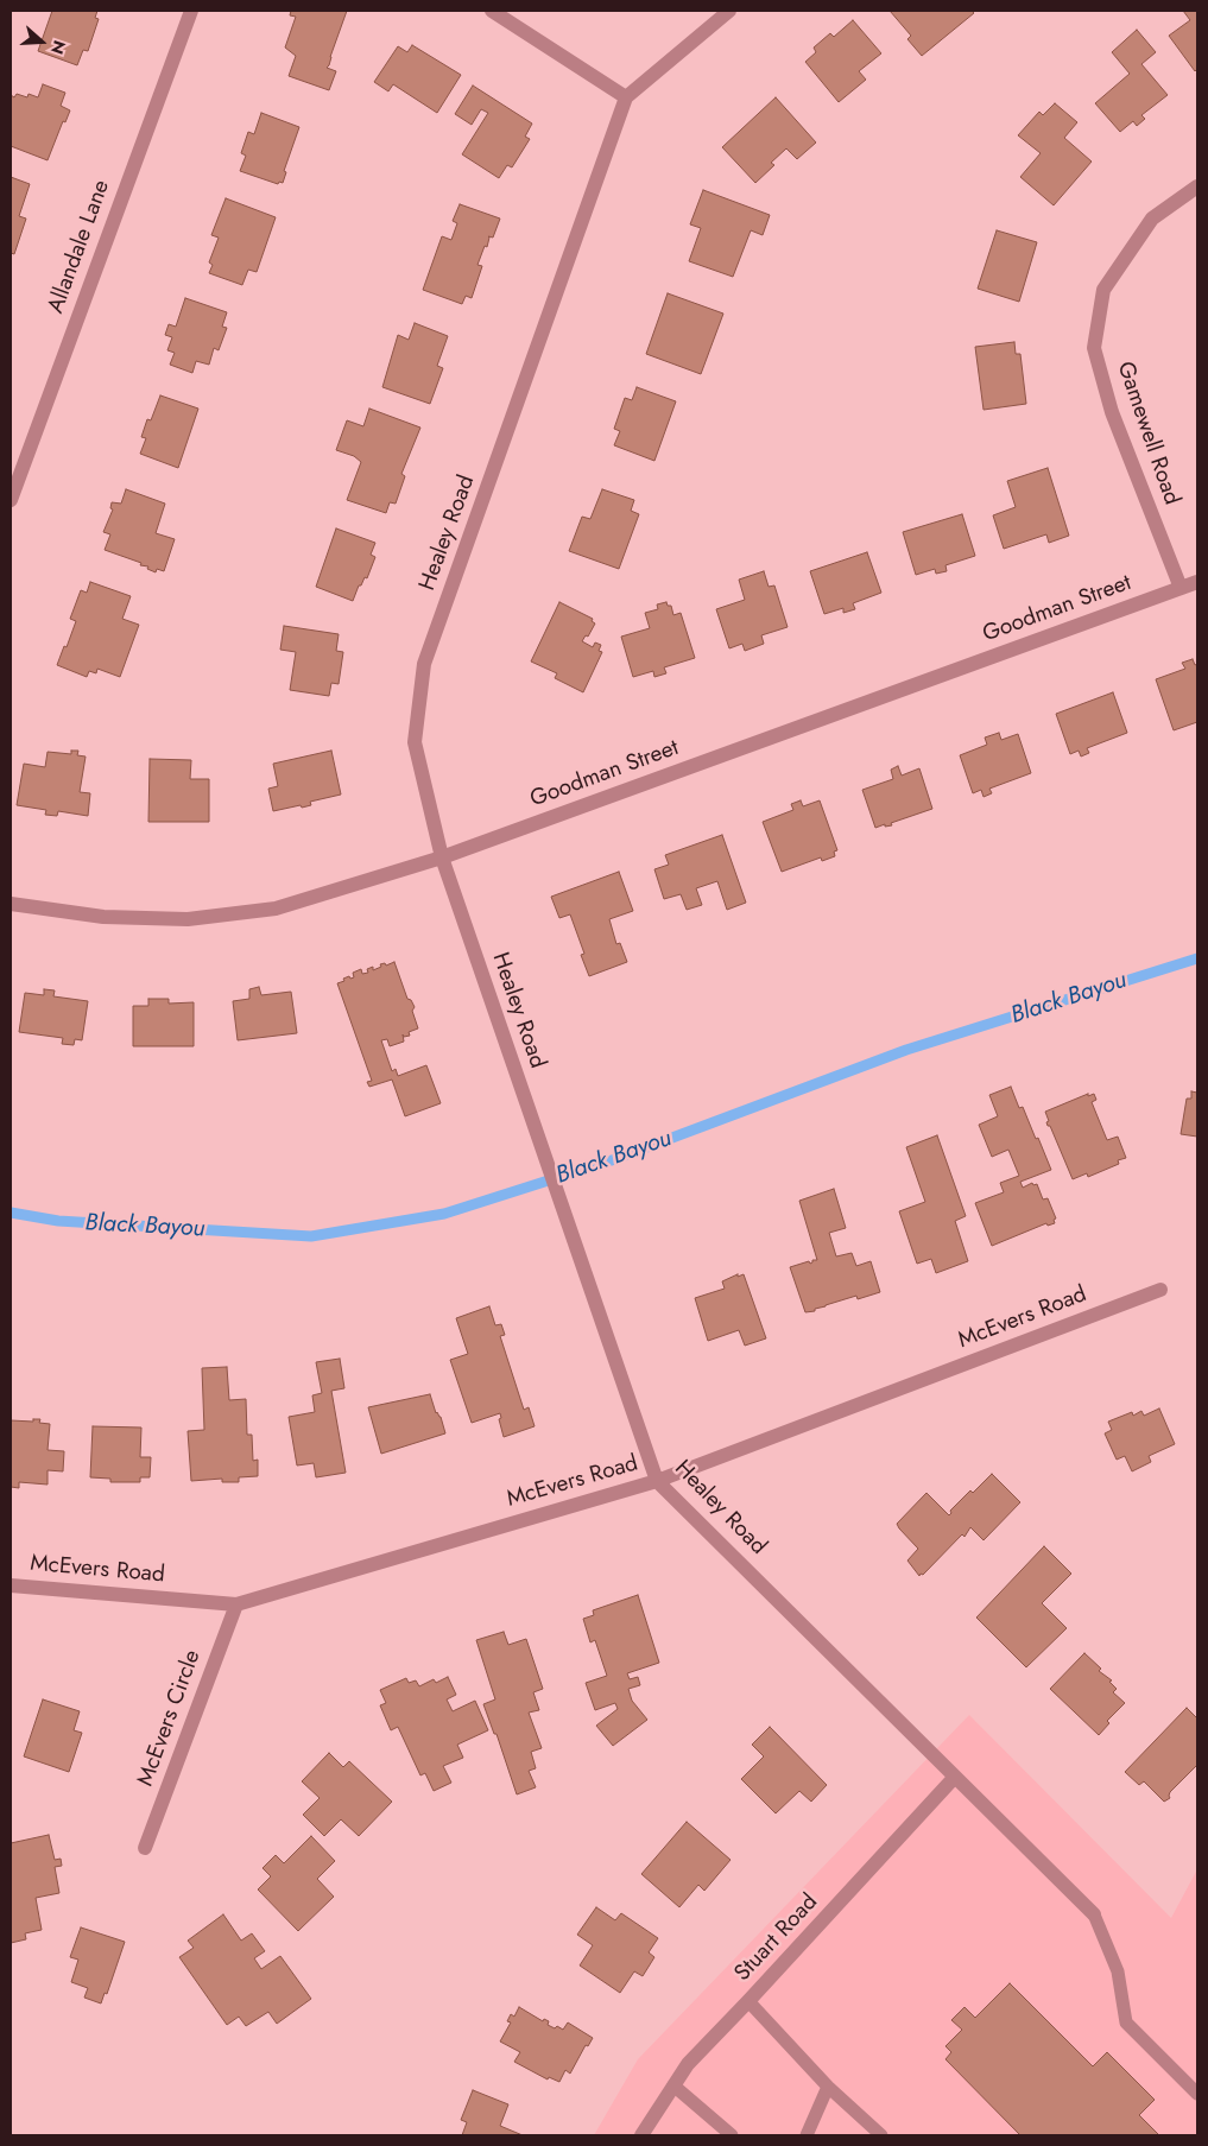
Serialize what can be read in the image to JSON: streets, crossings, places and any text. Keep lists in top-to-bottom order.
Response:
{
  "streets": {
    "street": [
      "Allandale Lane",
      "Gamewell Road",
      "Healey Road",
      "Goodman Street",
      "McEvers Road",
      "McEvers Circle",
      "Stuart Road"
    ]
  },
  "crossings": [
    ["Gamewell Road", "Goodman Street"],
    ["Healey Road", "Goodman Street"],
    ["Healey Road", "McEvers Road"],
    ["Healey Road", "Stuart Road"],
    ["McEvers Road", "McEvers Circle"]
  ],
  "water": ["Black Bayou"],
  "north": "right"
}
